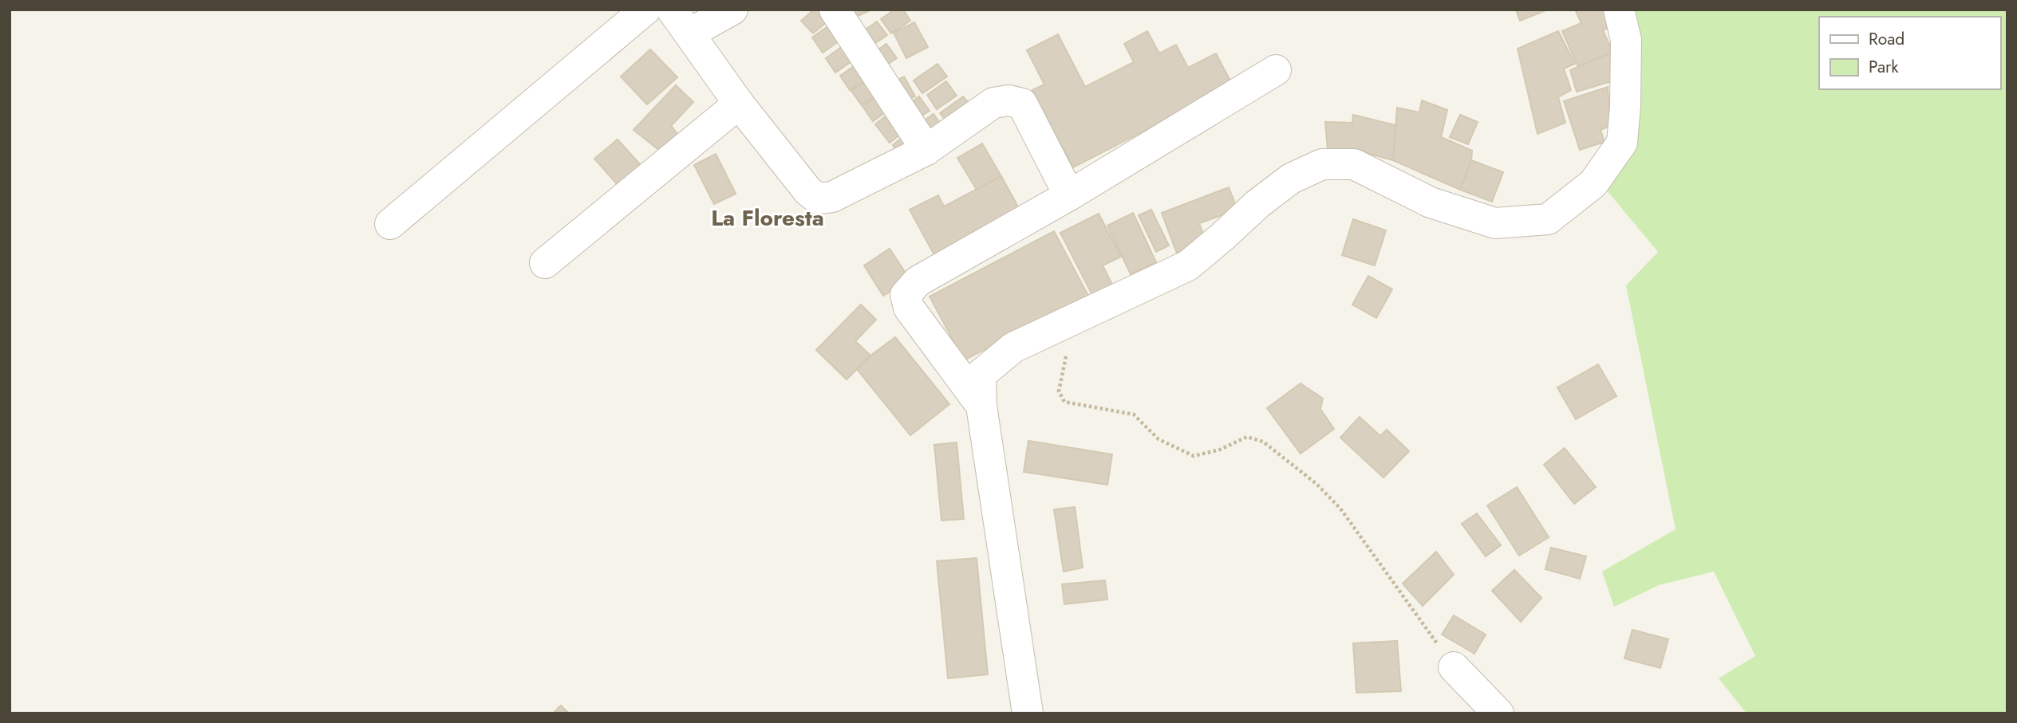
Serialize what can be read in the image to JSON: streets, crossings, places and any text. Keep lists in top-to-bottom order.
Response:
{
  "districts": ["La Floresta"],
  "legend": ["Road", "Park"]
}
